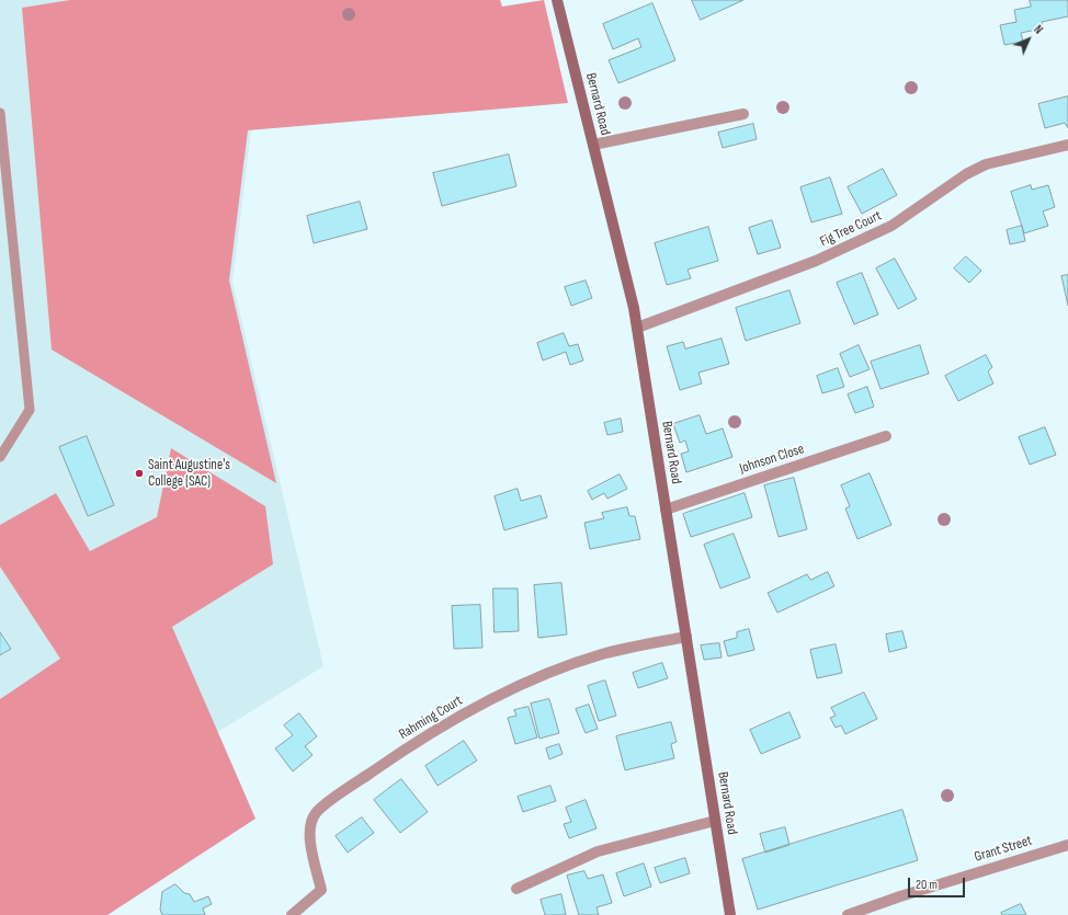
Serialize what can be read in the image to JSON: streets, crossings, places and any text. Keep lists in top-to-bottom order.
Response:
{
  "streets": {
    "main road": ["Bernard Road"],
    "street": [
      "Fig Tree Court",
      "Johnson Close",
      "Rahming Court",
      "Grant Street"
    ]
  },
  "crossings": [
    ["Bernard Road", "Fig Tree Court"],
    ["Bernard Road", "Johnson Close"],
    ["Bernard Road", "Rahming Court"]
  ],
  "places": ["Saint Augustine's College (SAC)"],
  "scale_bar": "20 m",
  "north": "top right"
}
